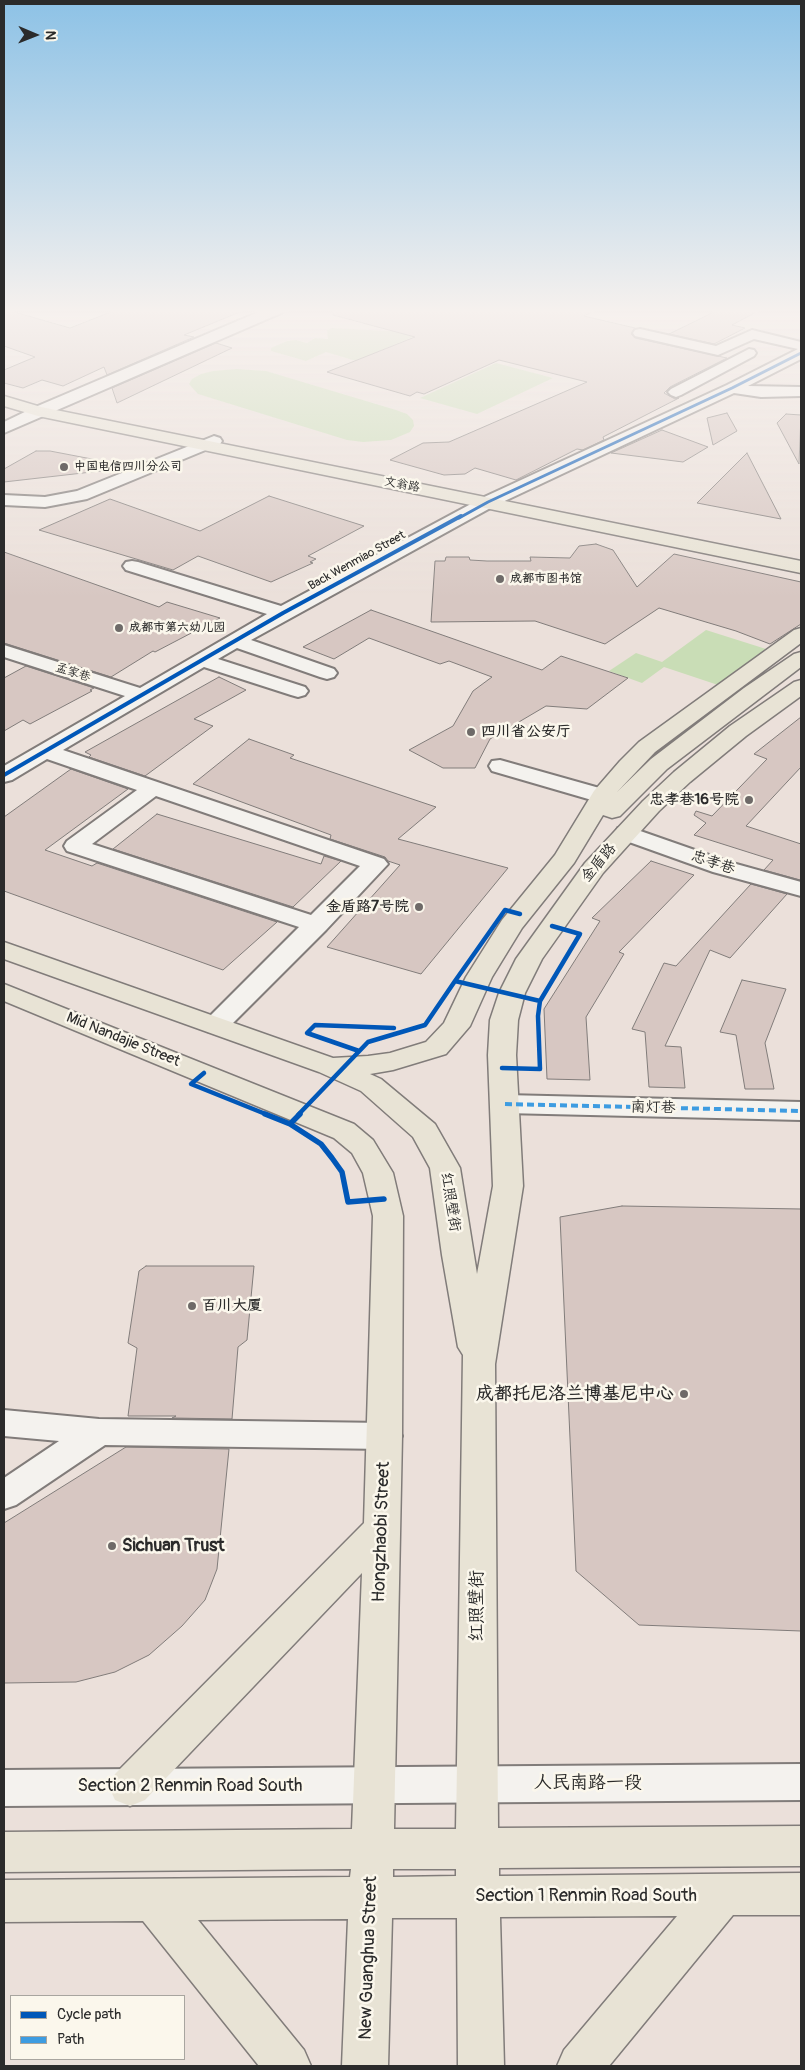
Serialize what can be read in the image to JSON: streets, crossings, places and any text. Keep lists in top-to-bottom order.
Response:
{
  "streets": {
    "main road": [
      "文翁路",
      "金盾路",
      "Mid Nandajie Street",
      "红照壁街",
      "Hongzhaobi Street",
      "Section 1 Renmin Road South",
      "New Guanghua Street"
    ],
    "street": [
      "Back Wenmiao Street",
      "孟家巷",
      "忠孝巷",
      "南灯巷",
      "人民南路一段",
      "Section 2 Renmin Road South"
    ]
  },
  "crossings": [
    ["文翁路", "Back Wenmiao Street"],
    ["Back Wenmiao Street", "孟家巷"],
    ["金盾路", "忠孝巷"],
    ["金盾路", "南灯巷"],
    ["金盾路", "红照壁街"],
    ["Mid Nandajie Street", "Hongzhaobi Street"],
    ["南灯巷", "红照壁街"],
    ["红照壁街", "人民南路一段"],
    ["Hongzhaobi Street", "人民南路一段"],
    ["Hongzhaobi Street", "Section 2 Renmin Road South"],
    ["Hongzhaobi Street", "New Guanghua Street"],
    ["人民南路一段", "Section 2 Renmin Road South"],
    ["Section 1 Renmin Road South", "New Guanghua Street"]
  ],
  "places": [
    "中国电信四川分公司",
    "成都市图书馆",
    "成都市第六幼儿园",
    "四川省公安厅",
    "忠孝巷16号院",
    "金盾路7号院",
    "百川大厦",
    "成都托尼洛兰博基尼中心",
    "Sichuan Trust"
  ],
  "legend": ["Cycle path", "Path"],
  "north": "right"
}
